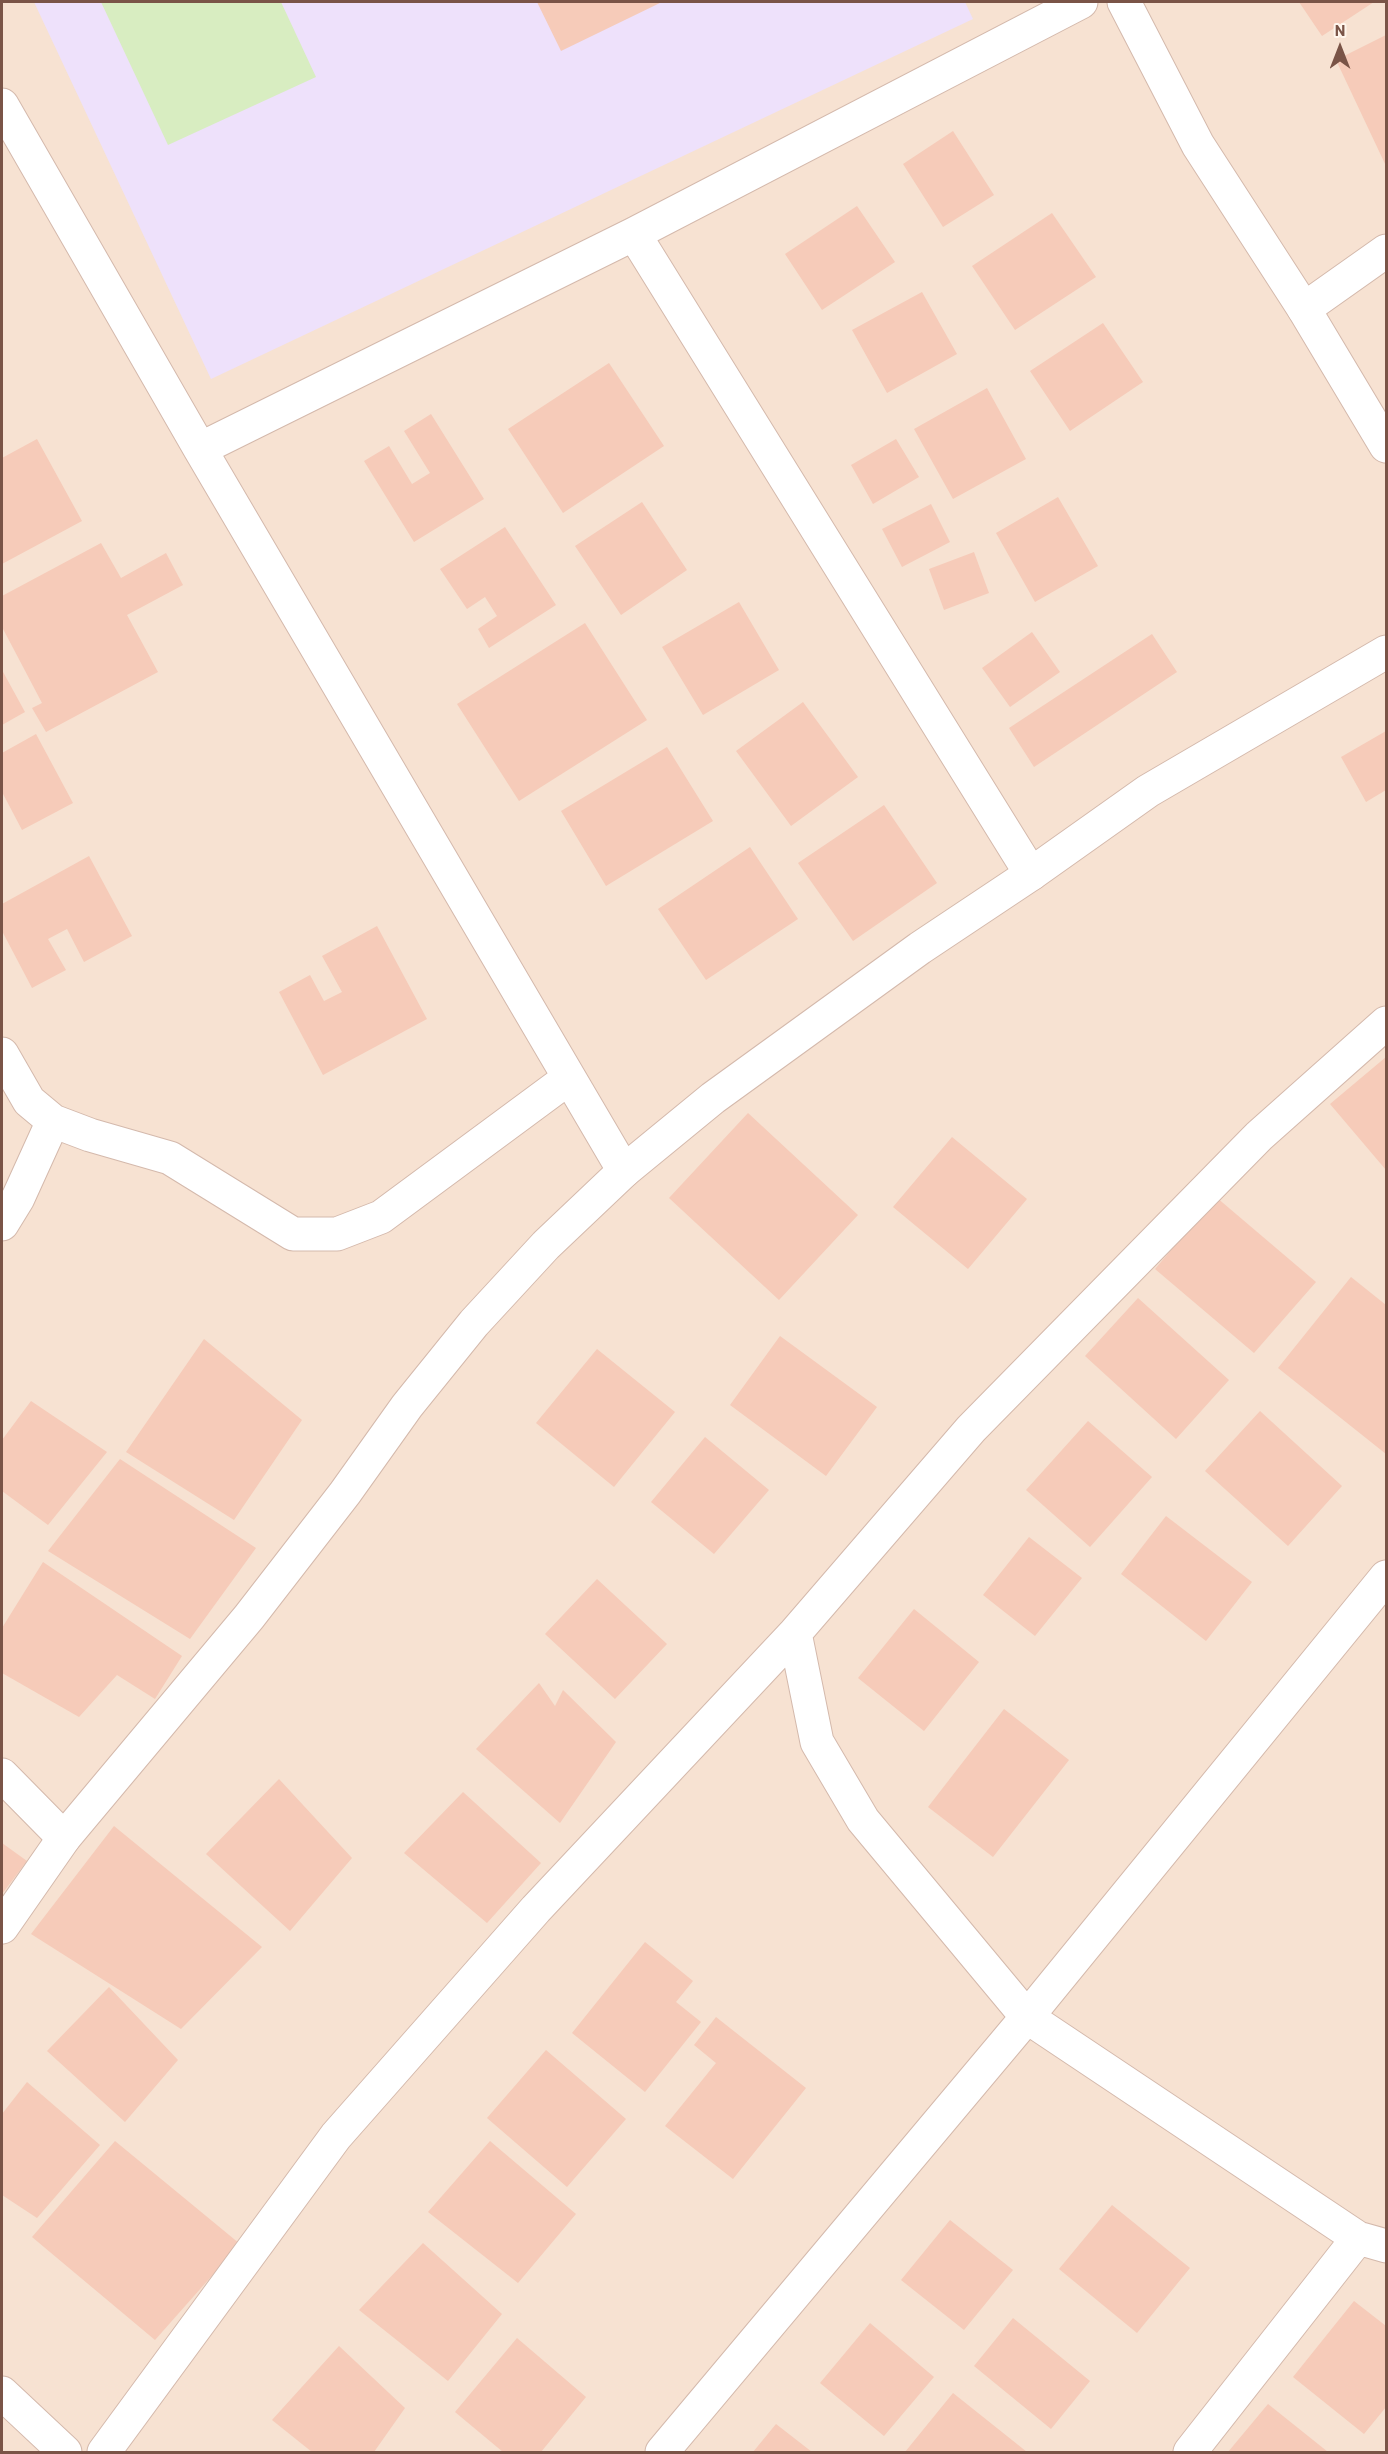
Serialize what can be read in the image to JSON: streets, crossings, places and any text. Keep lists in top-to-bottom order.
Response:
{
  "north": "top"
}
